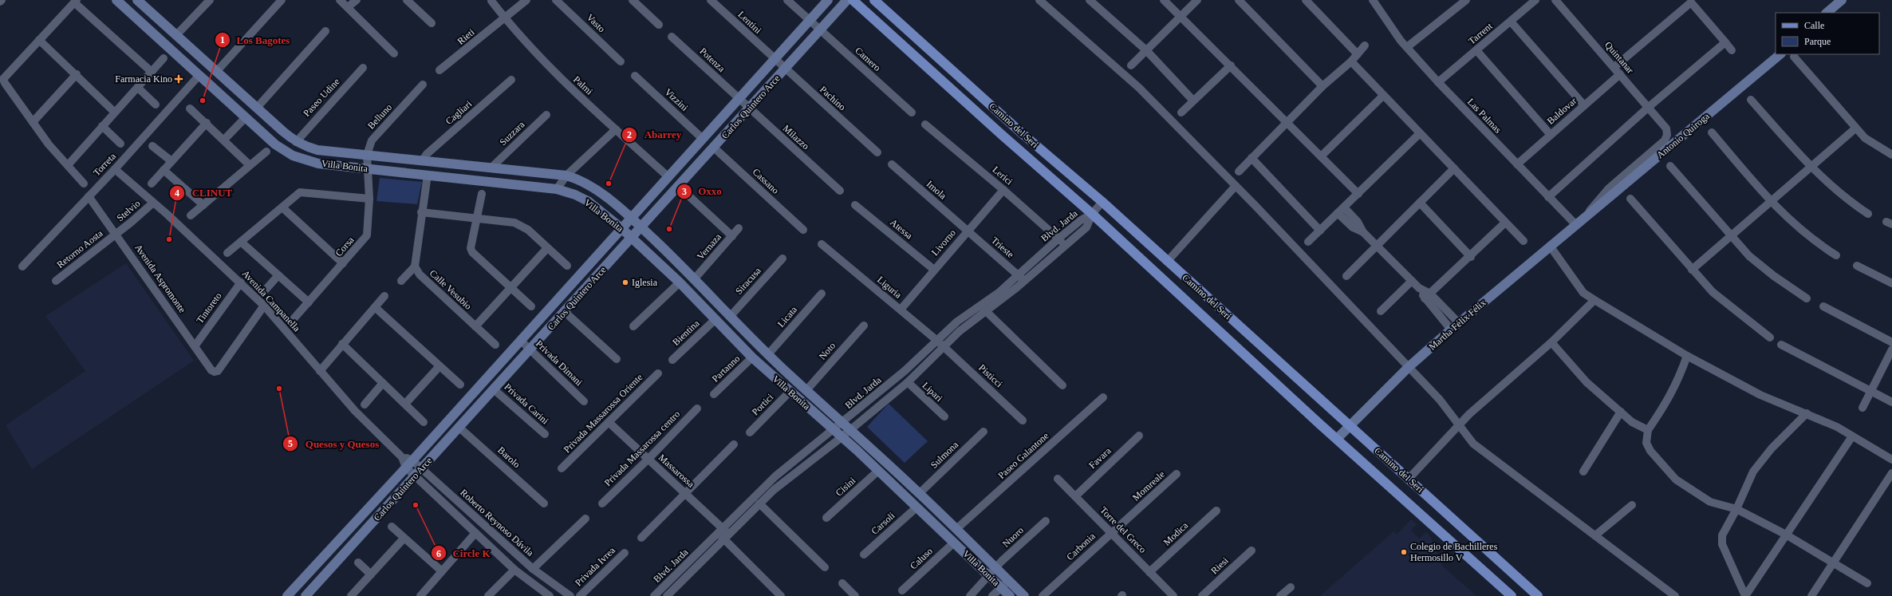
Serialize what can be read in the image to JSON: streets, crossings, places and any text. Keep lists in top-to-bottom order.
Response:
{
  "streets": {
    "main road": ["Camino del Seri"],
    "street": [
      "Lentini",
      "Vasto",
      "Tarrent",
      "Rieti",
      "Quintanar",
      "Camero",
      "Potenza",
      "Palmi",
      "Paseo Udine",
      "Pachino",
      "Vizzini",
      "Carlos Quintero Arce",
      "Baldovar",
      "Cagliari",
      "Las Palmas",
      "Belluno",
      "Suzzara",
      "Antonio Quiroga",
      "Milazzo",
      "Torreta",
      "Villa Bonita",
      "Lerici",
      "Cassano",
      "Imola",
      "Stelvio",
      "Blvd. Jarda",
      "Atessa",
      "Livorno",
      "Corsa",
      "Vernaza",
      "Trieste",
      "Retorno Aosta",
      "Avenida Aspromonte",
      "Siracusa",
      "Liguria",
      "Calle Vesubio",
      "Avenida Campanella",
      "Tintoreto",
      "Licata",
      "Martha Félix Félix",
      "Bientina",
      "Noto",
      "Privada Dimani",
      "Partanno",
      "Pisticci",
      "Lipari",
      "Privada Carini",
      "Portici",
      "Privada Massarossa Oriente",
      "Privada Massarossa centro",
      "Sulmona",
      "Paseo Galantone",
      "Barolo",
      "Favara",
      "Massarossa",
      "Momreale",
      "Cisini",
      "Roberto Reynoso Dávila",
      "Carsoli",
      "Torre del Greco",
      "Modica",
      "Nuoro",
      "Carbonia",
      "Caluso",
      "Riesi",
      "Privada Ivrea"
    ]
  },
  "crossings": [
    ["Lentini", "Pachino"],
    ["Lentini", "Carlos Quintero Arce"],
    ["Tarrent", "Las Palmas"],
    ["Rieti", "Palmi"],
    ["Quintanar", "Baldovar"],
    ["Quintanar", "Antonio Quiroga"],
    ["Quintanar", "Martha Félix Félix"],
    ["Camero", "Carlos Quintero Arce"],
    ["Potenza", "Carlos Quintero Arce"],
    ["Potenza", "Milazzo"],
    ["Palmi", "Carlos Quintero Arce"],
    ["Paseo Udine", "Villa Bonita"],
    ["Pachino", "Carlos Quintero Arce"],
    ["Vizzini", "Carlos Quintero Arce"],
    ["Carlos Quintero Arce", "Milazzo"],
    ["Carlos Quintero Arce", "Villa Bonita"],
    ["Carlos Quintero Arce", "Cassano"],
    ["Carlos Quintero Arce", "Avenida Campanella"],
    ["Carlos Quintero Arce", "Privada Dimani"],
    ["Carlos Quintero Arce", "Privada Carini"],
    ["Carlos Quintero Arce", "Barolo"],
    ["Carlos Quintero Arce", "Roberto Reynoso Dávila"],
    ["Baldovar", "Las Palmas"],
    ["Cagliari", "Villa Bonita"],
    ["Las Palmas", "Martha Félix Félix"],
    ["Belluno", "Villa Bonita"],
    ["Belluno", "Corsa"],
    ["Camino del Seri", "Blvd. Jarda"],
    ["Camino del Seri", "Martha Félix Félix"],
    ["Suzzara", "Villa Bonita"],
    ["Antonio Quiroga", "Martha Félix Félix"],
    ["Torreta", "Villa Bonita"],
    ["Torreta", "Avenida Aspromonte"],
    ["Torreta", "Avenida Campanella"],
    ["Villa Bonita", "Blvd. Jarda"],
    ["Villa Bonita", "Corsa"],
    ["Villa Bonita", "Vernaza"],
    ["Villa Bonita", "Siracusa"],
    ["Villa Bonita", "Licata"],
    ["Villa Bonita", "Bientina"],
    ["Villa Bonita", "Noto"],
    ["Villa Bonita", "Partanno"],
    ["Villa Bonita", "Portici"],
    ["Villa Bonita", "Sulmona"],
    ["Villa Bonita", "Paseo Galantone"],
    ["Villa Bonita", "Cisini"],
    ["Villa Bonita", "Carsoli"],
    ["Villa Bonita", "Nuoro"],
    ["Villa Bonita", "Caluso"],
    ["Lerici", "Blvd. Jarda"],
    ["Lerici", "Livorno"],
    ["Imola", "Livorno"],
    ["Imola", "Trieste"],
    ["Stelvio", "Retorno Aosta"],
    ["Stelvio", "Avenida Aspromonte"],
    ["Stelvio", "Avenida Campanella"],
    ["Blvd. Jarda", "Trieste"],
    ["Blvd. Jarda", "Liguria"],
    ["Blvd. Jarda", "Pisticci"],
    ["Blvd. Jarda", "Lipari"],
    ["Blvd. Jarda", "Massarossa"],
    ["Atessa", "Livorno"],
    ["Livorno", "Trieste"],
    ["Livorno", "Liguria"],
    ["Retorno Aosta", "Avenida Aspromonte"],
    ["Avenida Aspromonte", "Avenida Campanella"],
    ["Avenida Aspromonte", "Tintoreto"],
    ["Liguria", "Pisticci"],
    ["Avenida Campanella", "Tintoreto"],
    ["Avenida Campanella", "Roberto Reynoso Dávila"],
    ["Privada Massarossa Oriente", "Massarossa"],
    ["Privada Massarossa centro", "Massarossa"],
    ["Favara", "Torre del Greco"],
    ["Momreale", "Carbonia"],
    ["Torre del Greco", "Modica"],
    ["Torre del Greco", "Carbonia"]
  ],
  "places": {
    "health": ["Farmacia Kino"],
    "other": [
      "Los Bagotes",
      "Abarrey",
      "Oxxo",
      "CLINUT",
      "Iglesia",
      "Quesos y Quesos",
      "Circle K",
      "Colegio de Bachilleres Hermosillo V"
    ]
  },
  "legend": ["Calle", "Parque"]
}
